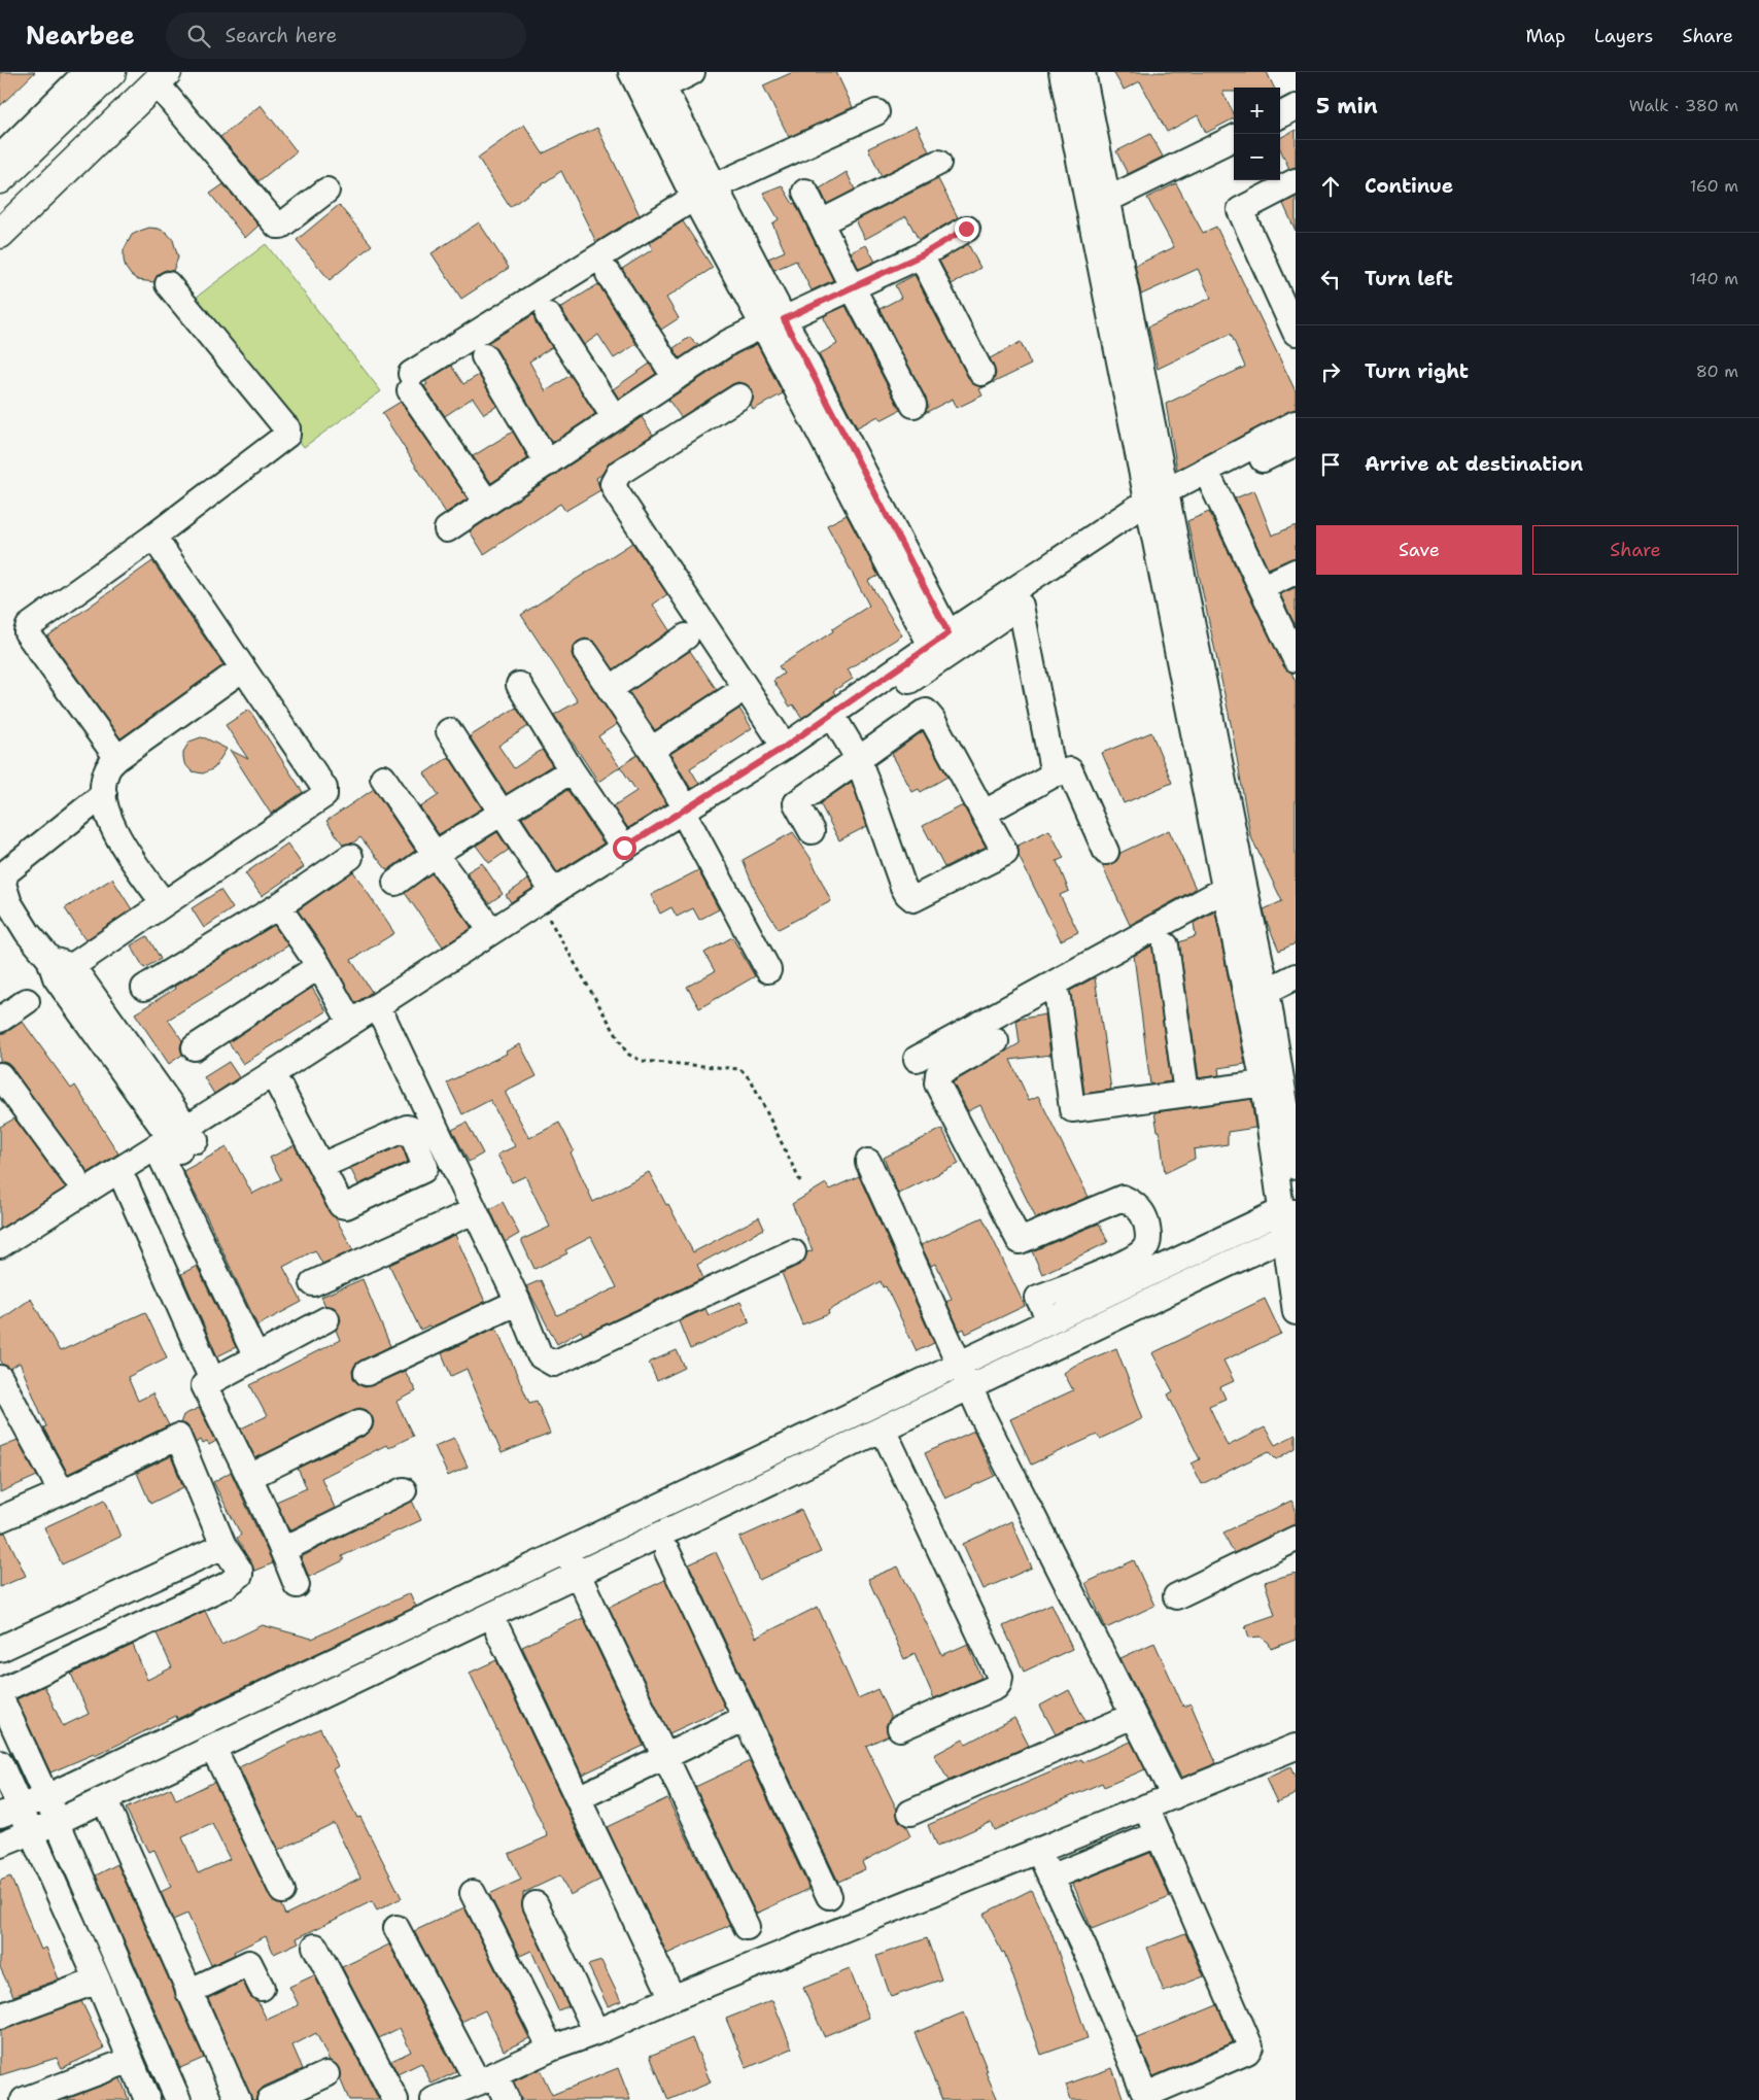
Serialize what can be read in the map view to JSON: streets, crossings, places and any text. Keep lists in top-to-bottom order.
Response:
{
  "page": {
    "header": "Nearbee",
    "search": "Search here",
    "nav": ["Map", "Layers", "Share"],
    "heading": ["5 min", "Walk · 380 m"],
    "map_buttons": ["+", "−"],
    "list": [
      ["Continue", "160 m"],
      ["Turn left", "140 m"],
      ["Turn right", "80 m"],
      "Arrive at destination"
    ],
    "buttons": ["Save", "Share"]
  }
}
